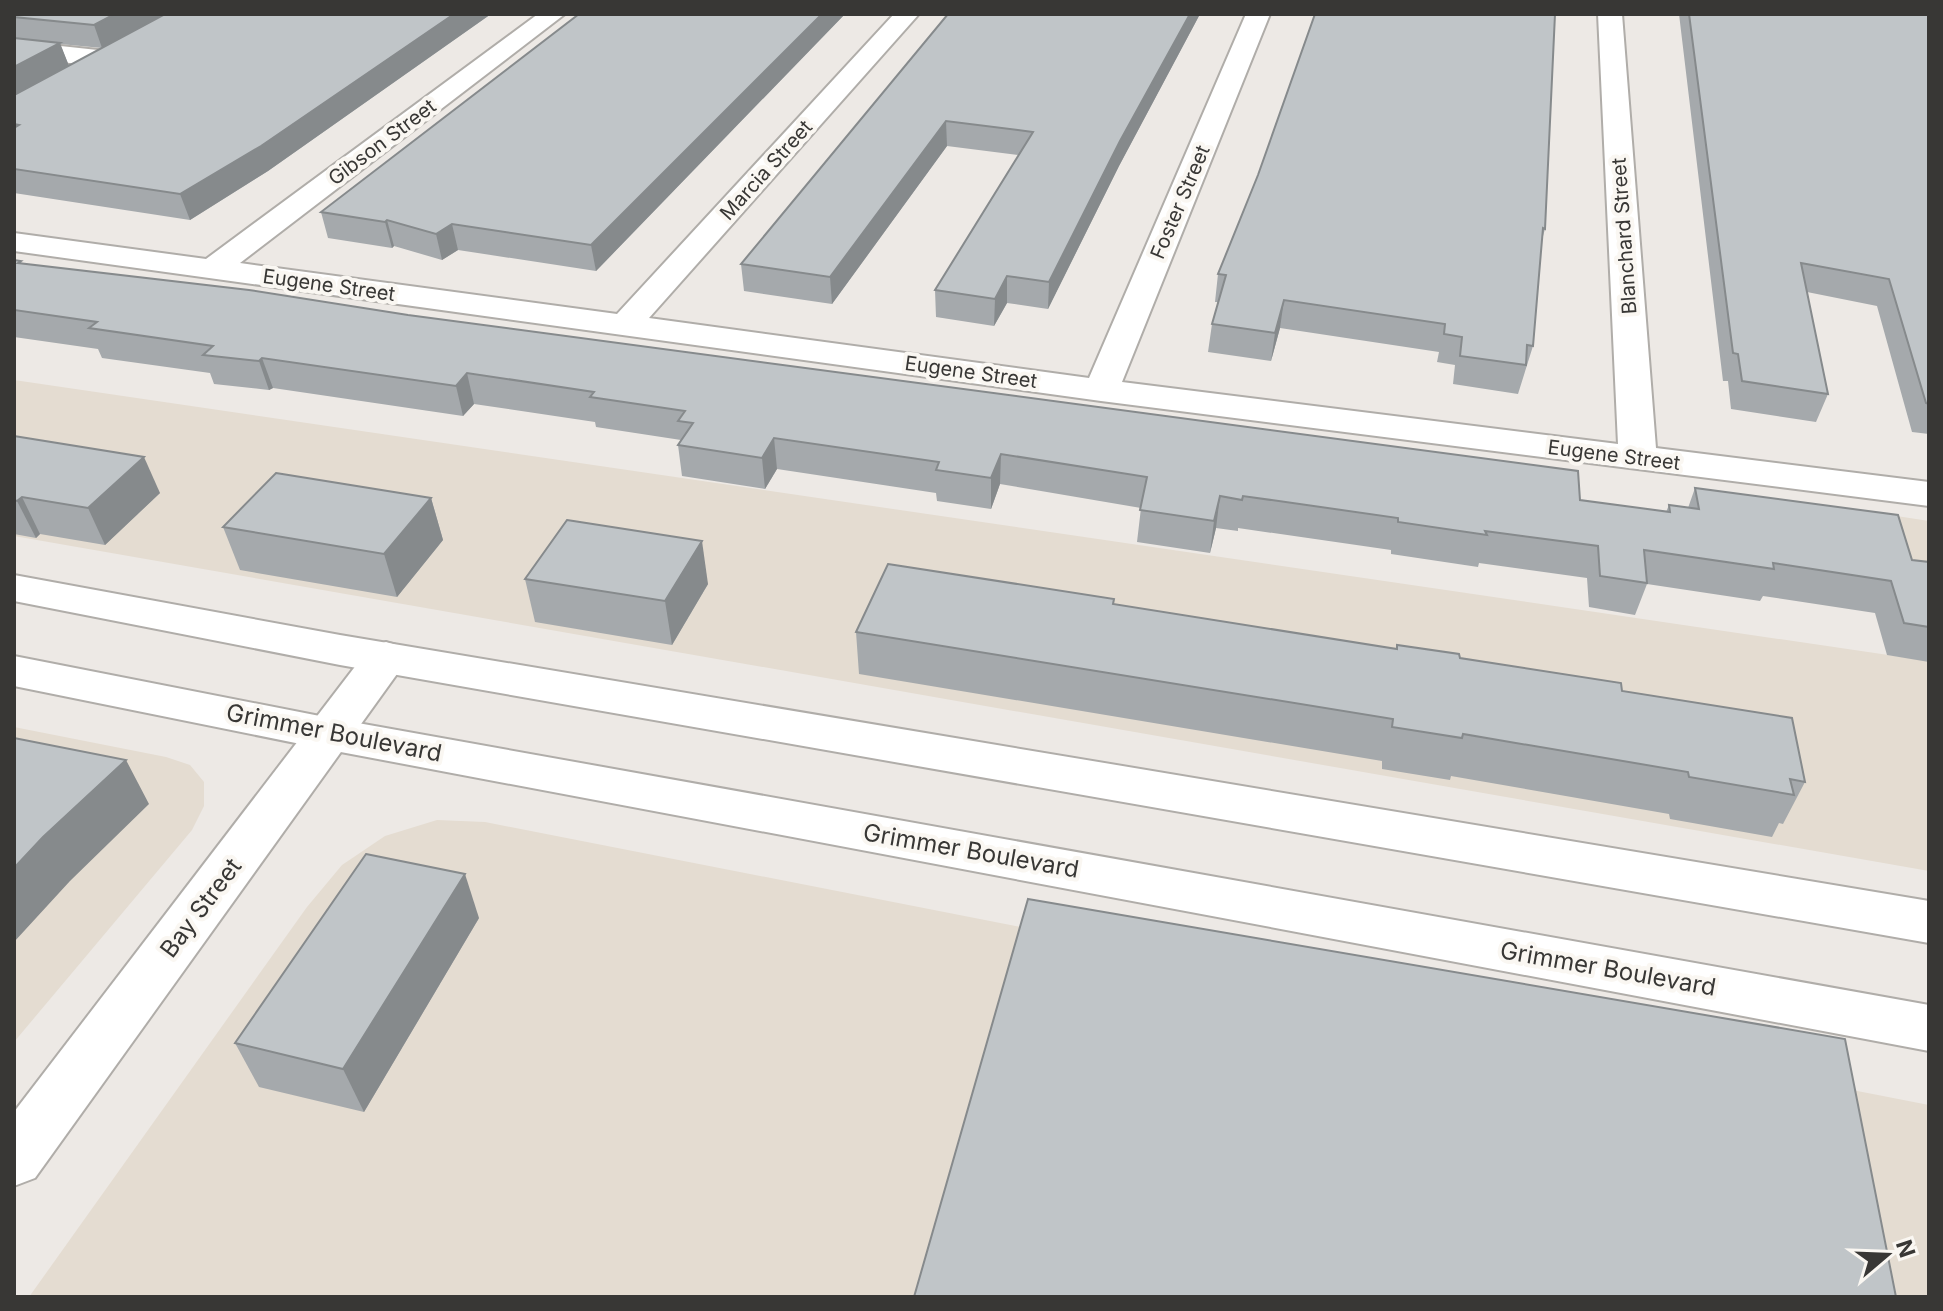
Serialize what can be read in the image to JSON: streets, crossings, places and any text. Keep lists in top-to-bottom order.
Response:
{
  "streets": {
    "street": [
      "Gibson Street",
      "Marcia Street",
      "Foster Street",
      "Blanchard Street",
      "Eugene Street",
      "Grimmer Boulevard",
      "Bay Street"
    ]
  },
  "crossings": [
    ["Gibson Street", "Eugene Street"],
    ["Marcia Street", "Eugene Street"],
    ["Foster Street", "Eugene Street"],
    ["Blanchard Street", "Eugene Street"],
    ["Grimmer Boulevard", "Bay Street"]
  ],
  "north": "right"
}
